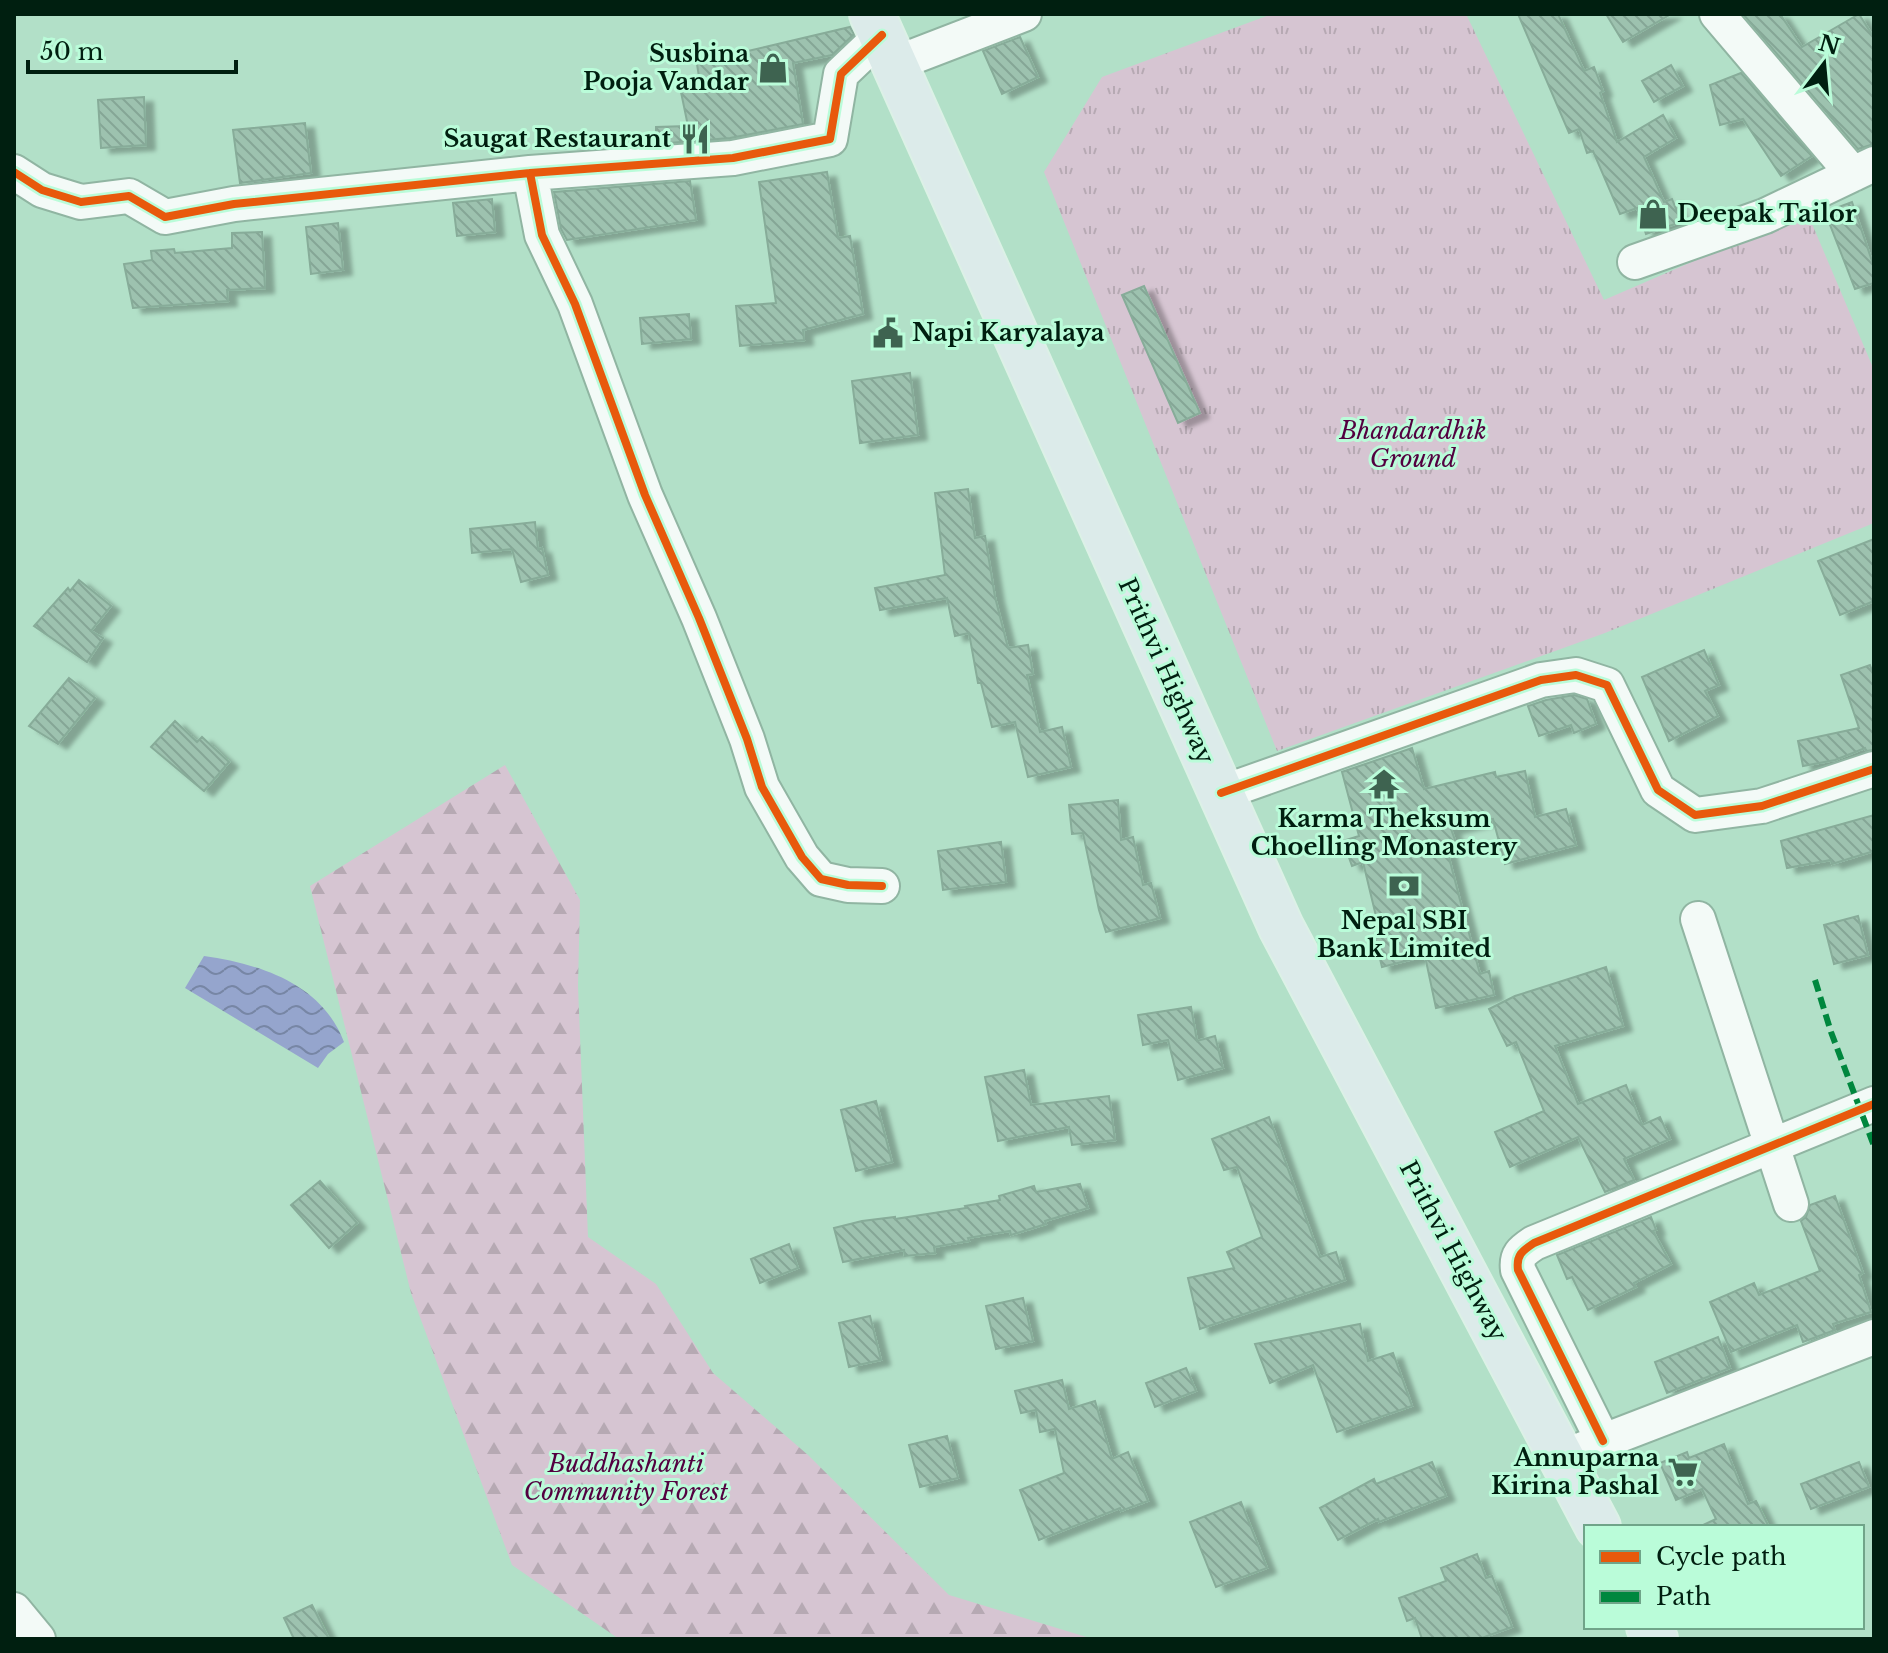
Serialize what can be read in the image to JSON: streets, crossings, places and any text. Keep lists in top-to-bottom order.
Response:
{
  "streets": {
    "highway": ["Prithvi Highway"]
  },
  "parks": ["Bhandardhik Ground", "Buddhashanti Community Forest"],
  "places": {
    "shop": ["Susbina Pooja Vandar", "Deepak Tailor"],
    "restaurant": ["Saugat Restaurant"],
    "public building": ["Napi Karyalaya"],
    "temple": ["Karma Theksum Choelling Monastery"],
    "bank": ["Nepal SBI Bank Limited"],
    "supermarket": ["Annuparna Kirina Pashal"]
  },
  "legend": ["Cycle path", "Path"],
  "scale_bar": "50 m",
  "north": "top"
}
